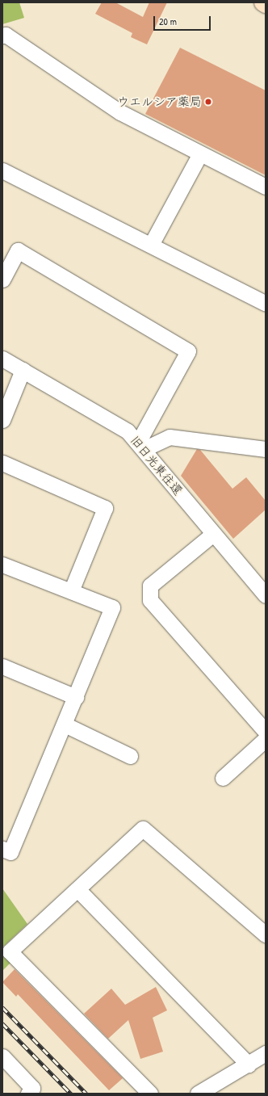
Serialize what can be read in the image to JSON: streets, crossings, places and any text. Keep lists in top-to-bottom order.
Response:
{
  "streets": {
    "street": ["旧日光東往還"]
  },
  "places": ["ウエルシア薬局"],
  "scale_bar": "20 m"
}
